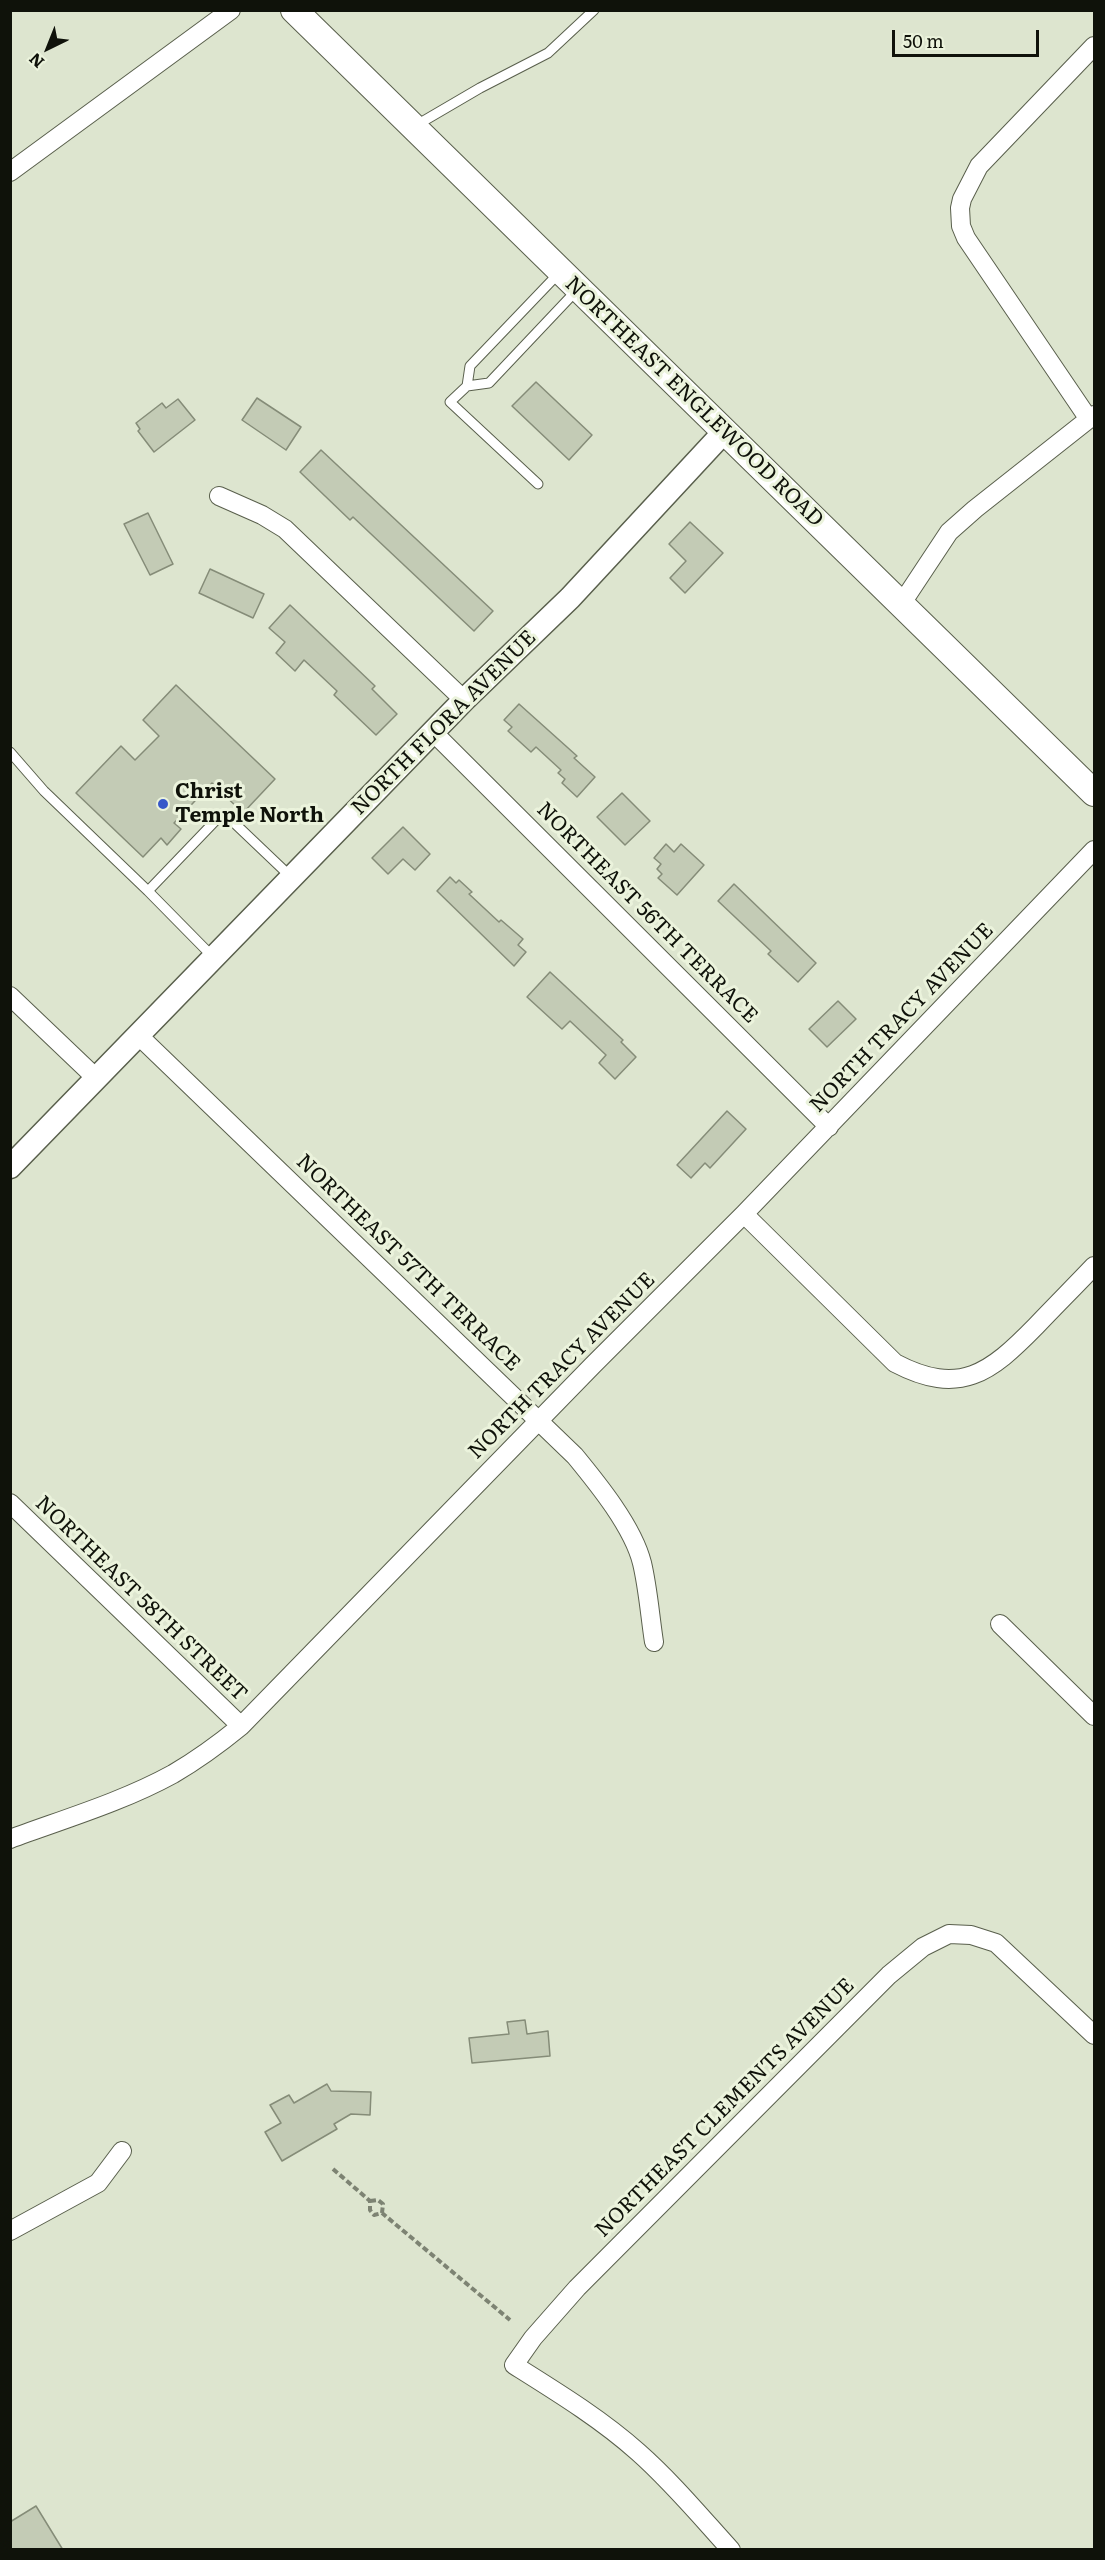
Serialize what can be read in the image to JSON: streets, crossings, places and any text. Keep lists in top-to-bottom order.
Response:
{
  "streets": {
    "main road": ["NORTHEAST ENGLEWOOD ROAD"],
    "street": [
      "NORTH FLORA AVENUE",
      "NORTHEAST 56TH TERRACE",
      "NORTH TRACY AVENUE",
      "NORTHEAST 57TH TERRACE",
      "NORTHEAST 58TH STREET",
      "NORTHEAST CLEMENTS AVENUE"
    ]
  },
  "crossings": [
    ["NORTHEAST ENGLEWOOD ROAD", "NORTH FLORA AVENUE"],
    ["NORTH FLORA AVENUE", "NORTHEAST 56TH TERRACE"],
    ["NORTH FLORA AVENUE", "NORTHEAST 57TH TERRACE"],
    ["NORTHEAST 56TH TERRACE", "NORTH TRACY AVENUE"],
    ["NORTH TRACY AVENUE", "NORTHEAST 57TH TERRACE"],
    ["NORTH TRACY AVENUE", "NORTHEAST 58TH STREET"]
  ],
  "places": ["Christ Temple North"],
  "scale_bar": "50 m",
  "north": "bottom left"
}
